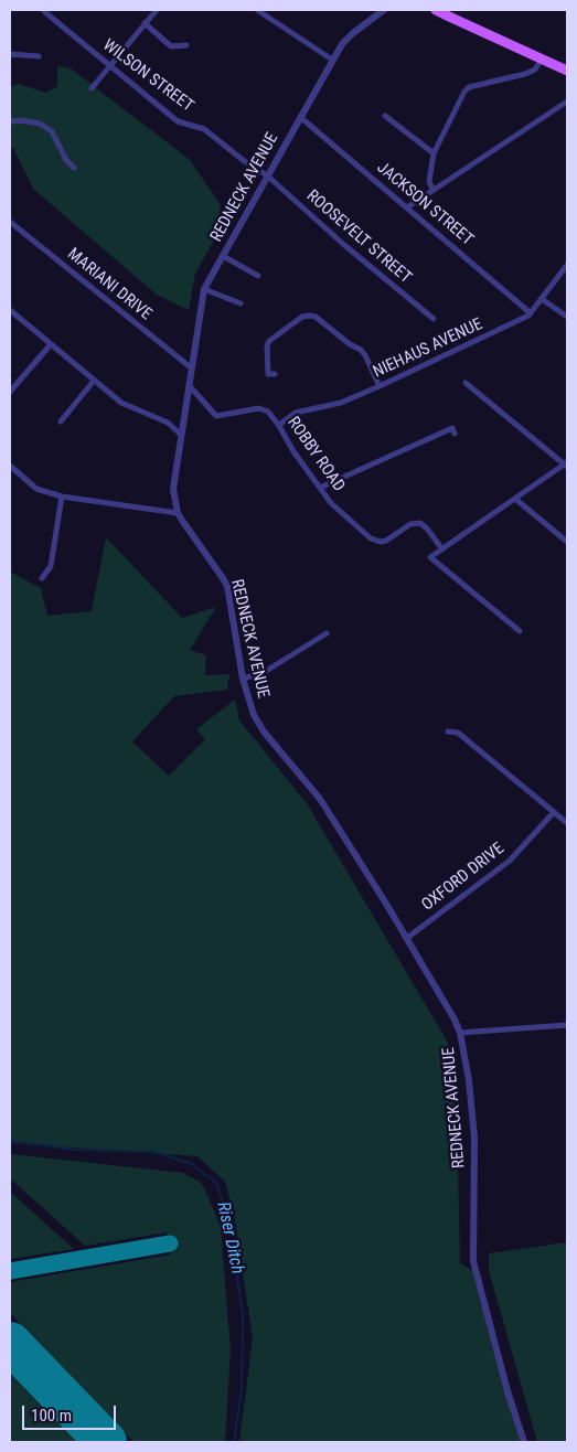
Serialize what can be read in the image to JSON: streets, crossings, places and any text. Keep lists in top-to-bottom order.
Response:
{
  "streets": {
    "street": [
      "WILSON STREET",
      "REDNECK AVENUE",
      "JACKSON STREET",
      "ROOSEVELT STREET",
      "MARIANI DRIVE",
      "NIEHAUS AVENUE",
      "ROBBY ROAD",
      "OXFORD DRIVE"
    ]
  },
  "crossings": [
    ["WILSON STREET", "REDNECK AVENUE"],
    ["WILSON STREET", "ROOSEVELT STREET"],
    ["REDNECK AVENUE", "JACKSON STREET"],
    ["REDNECK AVENUE", "ROOSEVELT STREET"],
    ["REDNECK AVENUE", "MARIANI DRIVE"],
    ["REDNECK AVENUE", "ROBBY ROAD"],
    ["REDNECK AVENUE", "OXFORD DRIVE"],
    ["JACKSON STREET", "NIEHAUS AVENUE"],
    ["NIEHAUS AVENUE", "ROBBY ROAD"]
  ],
  "water": ["Riser Ditch"],
  "scale_bar": "100 m"
}
